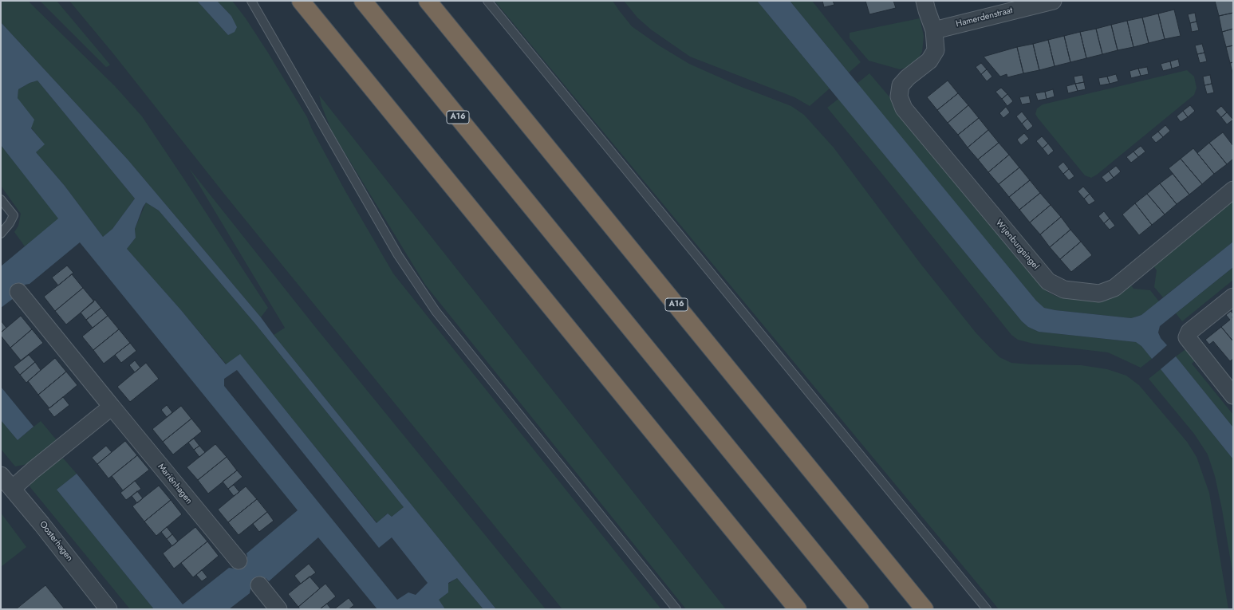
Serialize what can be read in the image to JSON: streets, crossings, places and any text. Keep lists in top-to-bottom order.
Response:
{
  "streets": {
    "highway": ["A16"],
    "street": [
      "Hamerdenstraat",
      "Wijenburgsingel",
      "Mariënhagen",
      "Oosterhagen"
    ]
  },
  "crossings": [
    ["Hamerdenstraat", "Wijenburgsingel"]
  ]
}
